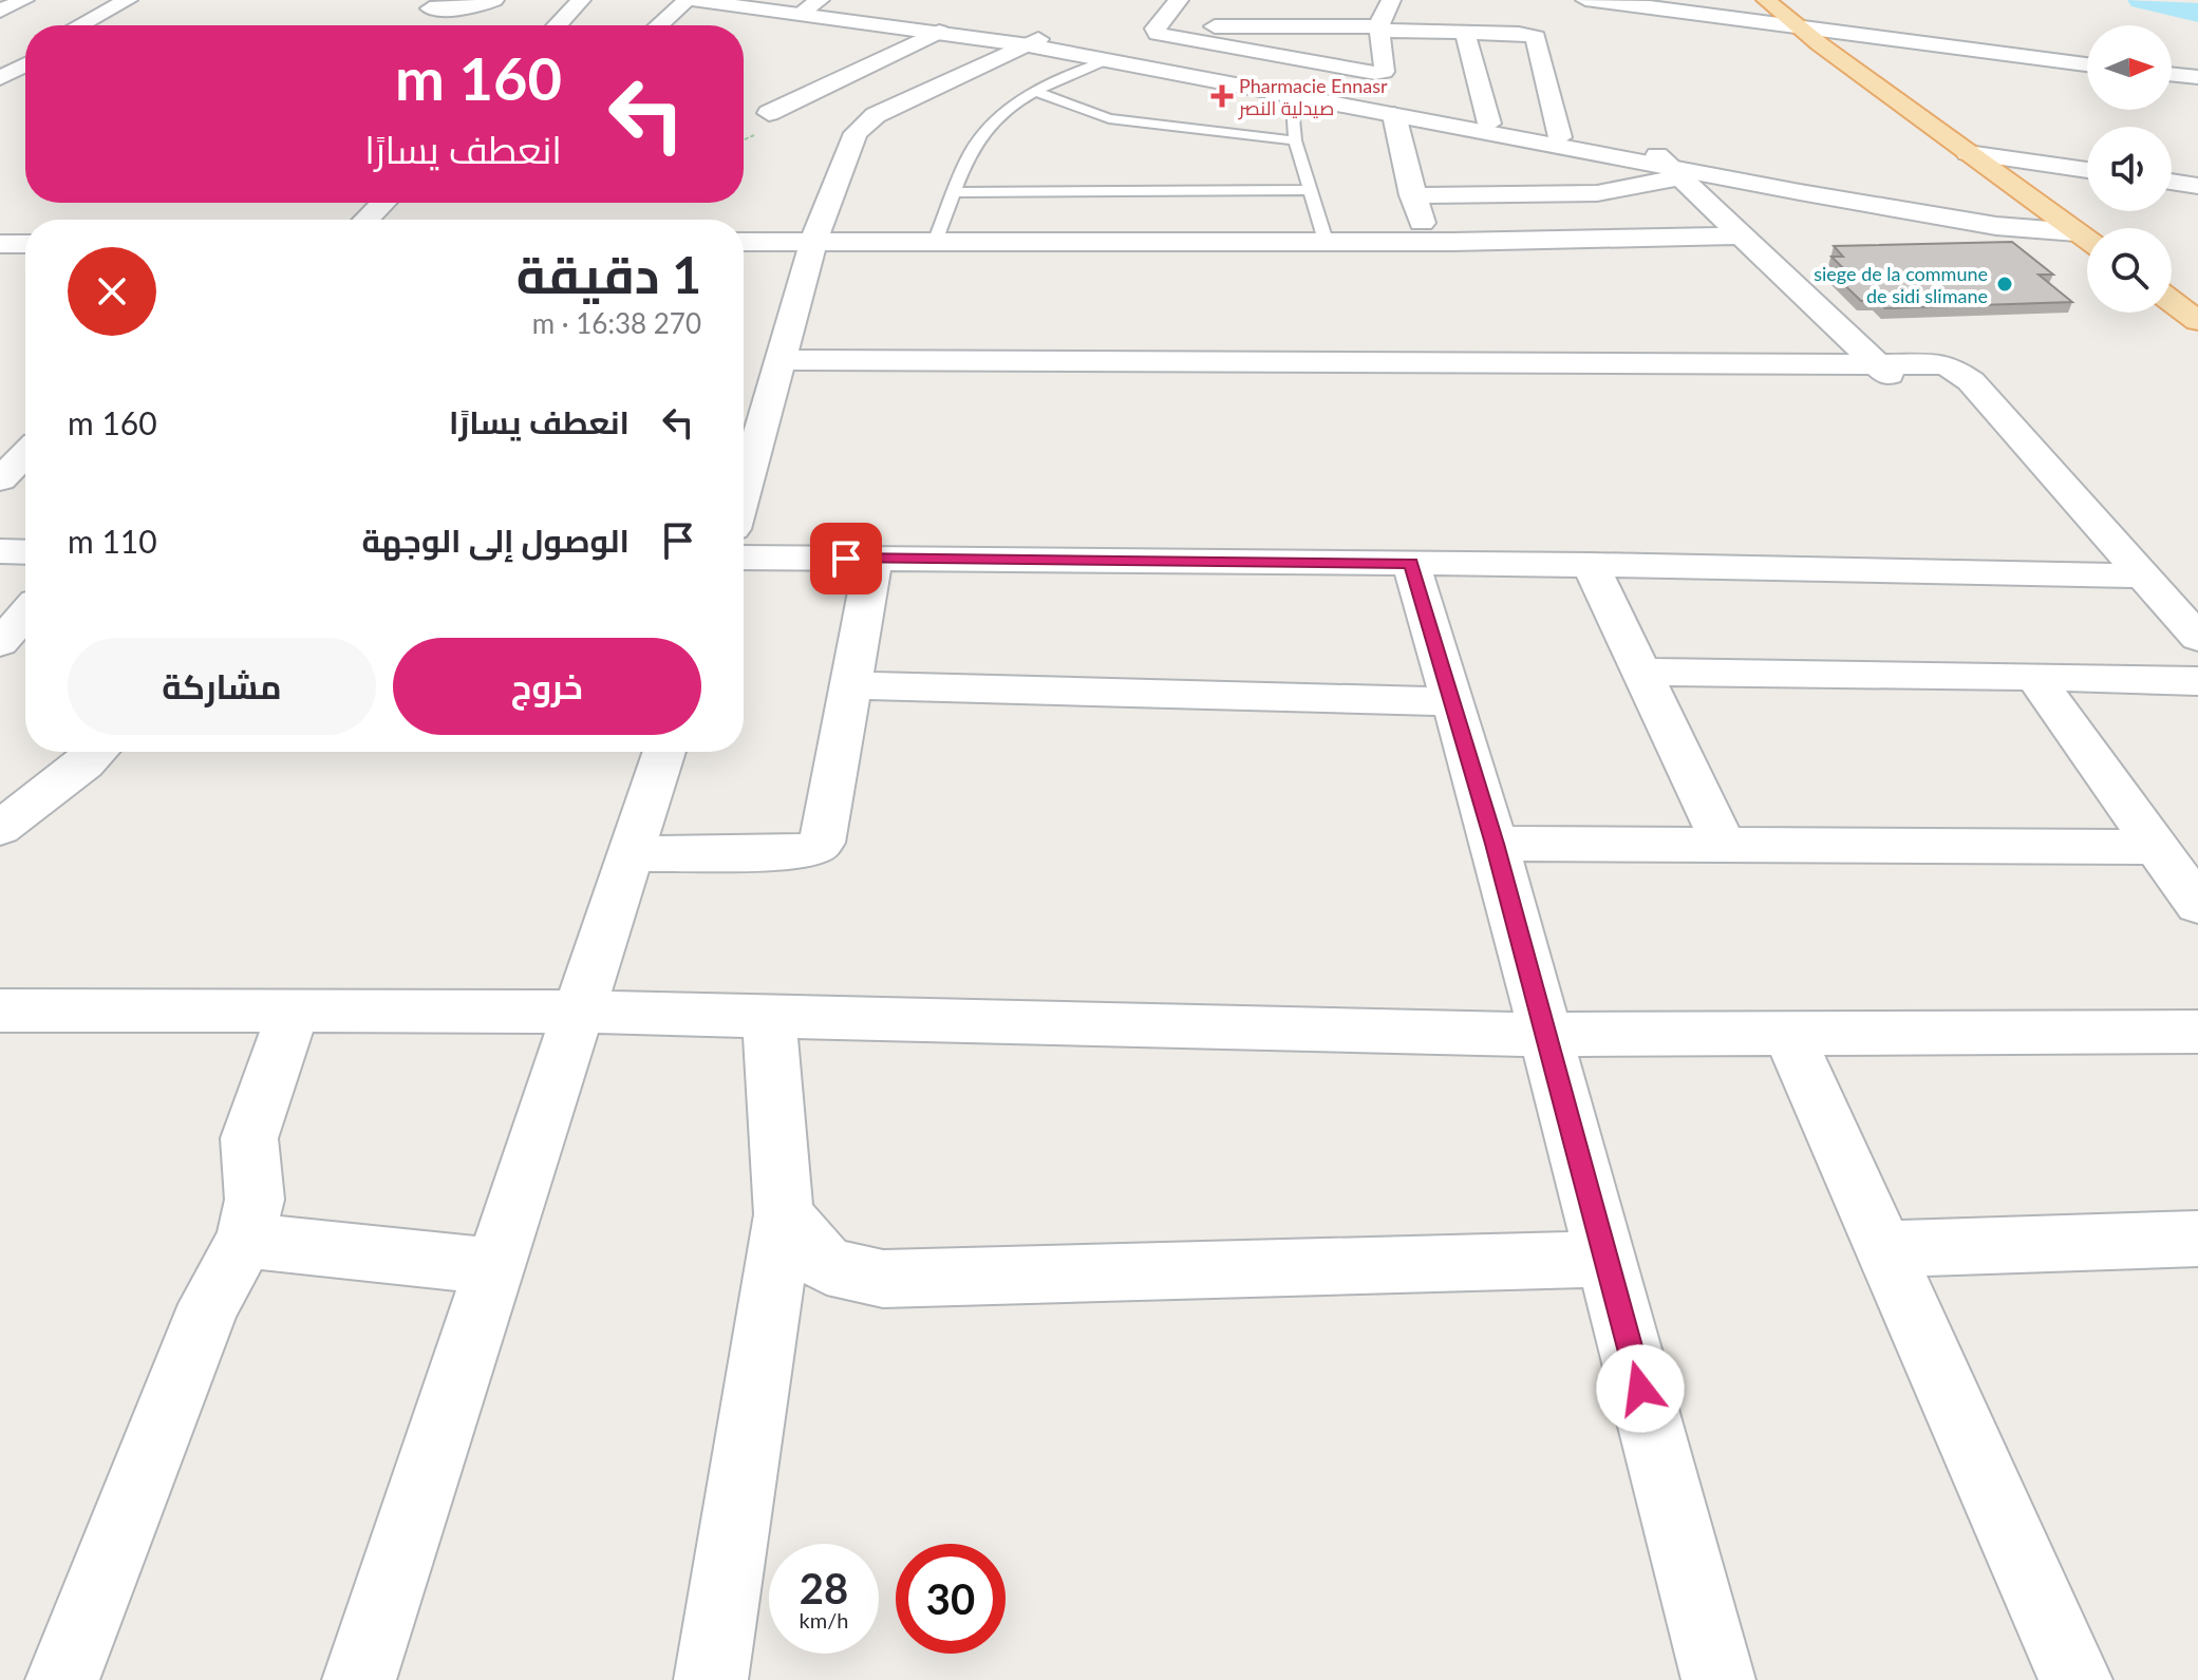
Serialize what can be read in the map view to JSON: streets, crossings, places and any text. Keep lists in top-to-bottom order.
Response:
{
  "places": {
    "health": ["Pharmacie Ennasr صيدلية النصر"],
    "other": ["siege de la commune de sidi slimane"]
  },
  "north": "right",
  "page": {
    "turn": ["160 m", "انعطف يسارًا"],
    "heading": ["1 دقيقة", "270 m · 16:38"],
    "list": [
      {
        "name": "انعطف يسارًا",
        "value": "160 m"
      },
      {
        "name": "الوصول إلى الوجهة",
        "value": "110 m"
      }
    ],
    "buttons": ["خروج", "مشاركة"],
    "speed": "28 km/h",
    "limit": "30"
  }
}
